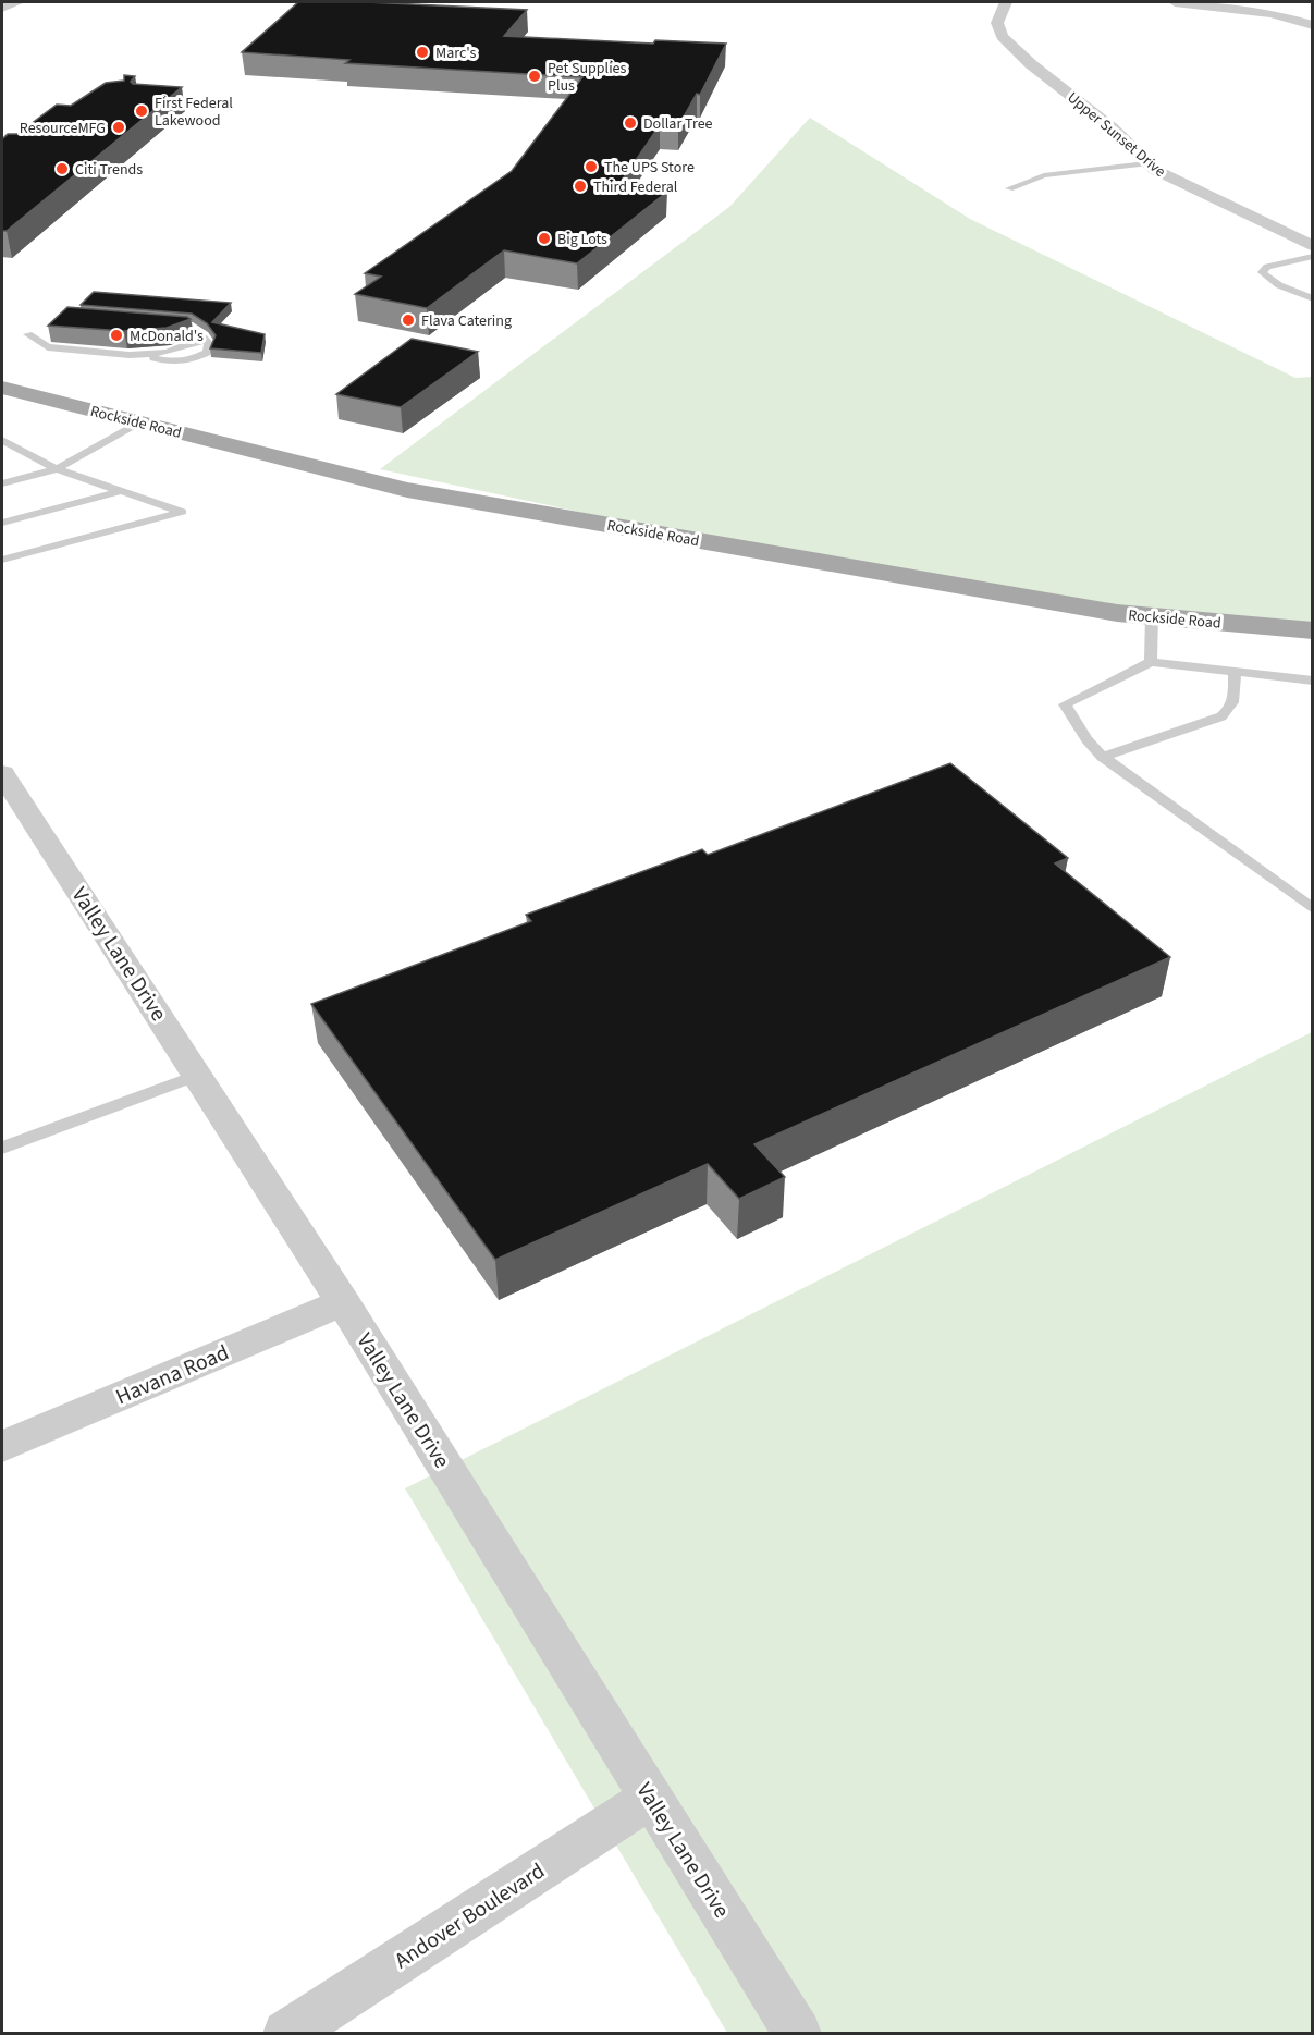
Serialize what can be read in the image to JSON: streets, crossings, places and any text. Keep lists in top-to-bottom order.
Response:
{
  "streets": {
    "main road": ["Rockside Road"],
    "street": [
      "Upper Sunset Drive",
      "Valley Lane Drive",
      "Havana Road",
      "Andover Boulevard"
    ]
  },
  "crossings": [
    ["Valley Lane Drive", "Havana Road"],
    ["Valley Lane Drive", "Andover Boulevard"]
  ],
  "places": [
    "Marc's",
    "Pet Supplies Plus",
    "First Federal Lakewood",
    "Dollar Tree",
    "ResourceMFG",
    "The UPS Store",
    "Citi Trends",
    "Third Federal",
    "Big Lots",
    "Flava Catering",
    "McDonald's"
  ]
}
